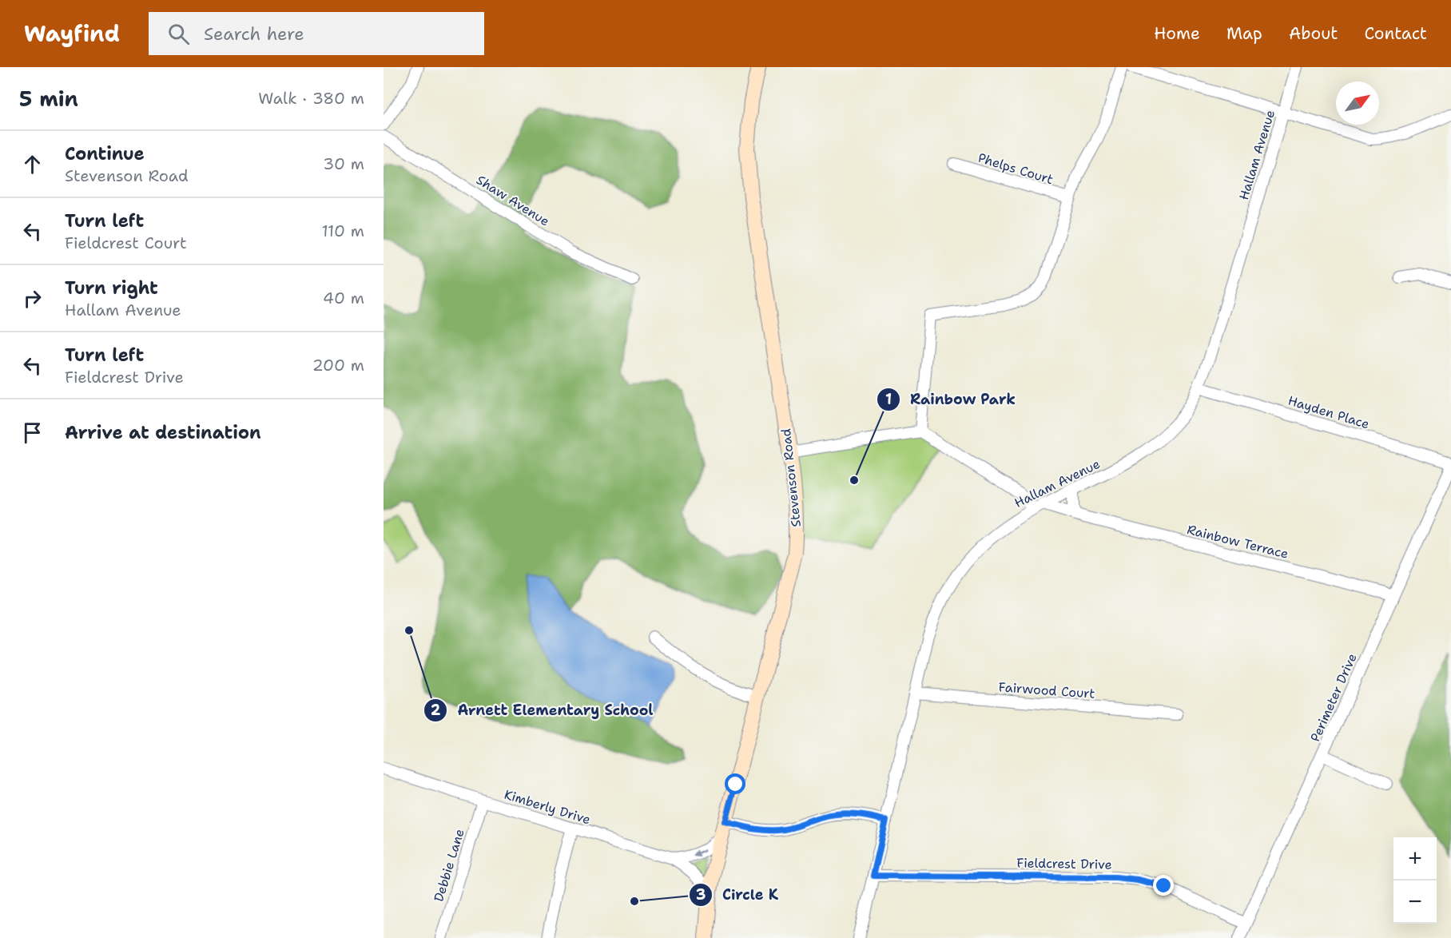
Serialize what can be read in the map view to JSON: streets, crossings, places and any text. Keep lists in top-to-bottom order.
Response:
{
  "streets": {
    "main road": ["Stevenson Road"],
    "street": [
      "Hallam Avenue",
      "Phelps Court",
      "Shaw Avenue",
      "Hayden Place",
      "Rainbow Terrace",
      "Fairwood Court",
      "Perimeter Drive",
      "Kimberly Drive",
      "Fieldcrest Drive",
      "Debbie Lane"
    ]
  },
  "crossings": [
    ["Hallam Avenue", "Hayden Place"],
    ["Hallam Avenue", "Rainbow Terrace"],
    ["Hallam Avenue", "Fairwood Court"],
    ["Hallam Avenue", "Fieldcrest Drive"],
    ["Stevenson Road", "Kimberly Drive"],
    ["Rainbow Terrace", "Perimeter Drive"],
    ["Perimeter Drive", "Fieldcrest Drive"],
    ["Kimberly Drive", "Debbie Lane"]
  ],
  "places": ["Rainbow Park", "Arnett Elementary School", "Circle K"],
  "north": "top right",
  "page": {
    "header": "Wayfind",
    "search": "Search here",
    "nav": [
      "Home",
      "Map",
      "About",
      "Contact"
    ],
    "heading": ["5 min", "Walk · 380 m"],
    "list": [
      ["Continue", "Stevenson Road", "30 m"],
      ["Turn left", "Fieldcrest Court", "110 m"],
      ["Turn right", "Hallam Avenue", "40 m"],
      ["Turn left", "Fieldcrest Drive", "200 m"],
      "Arrive at destination"
    ],
    "map_buttons": ["+", "−"]
  }
}
